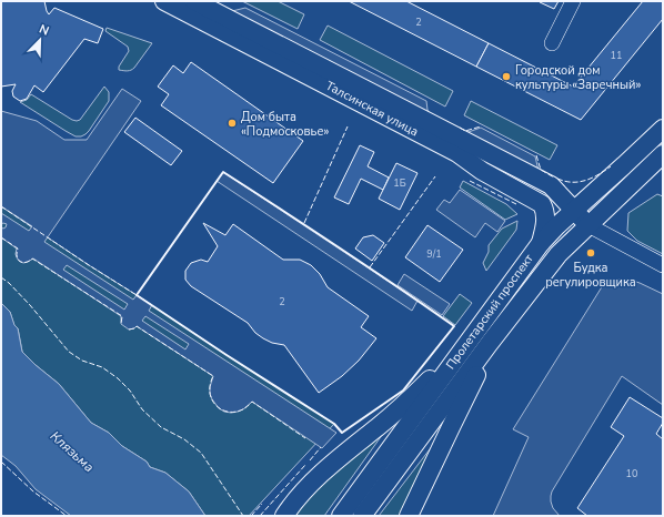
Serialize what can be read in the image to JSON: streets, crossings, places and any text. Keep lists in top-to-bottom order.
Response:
{
  "streets": {
    "main road": ["Талсинская улица", "Пролетарский проспект"]
  },
  "crossings": [
    ["Талсинская улица", "Пролетарский проспект"]
  ],
  "water": ["Клязьма"],
  "places": ["Городской дом культуры «Заречный»", "Дом быта «Подмосковье»", "Будка регулировщика"],
  "house_numbers": [
    "2",
    "11",
    "1Б",
    "9/1",
    "2",
    "10"
  ],
  "north": "top right"
}
